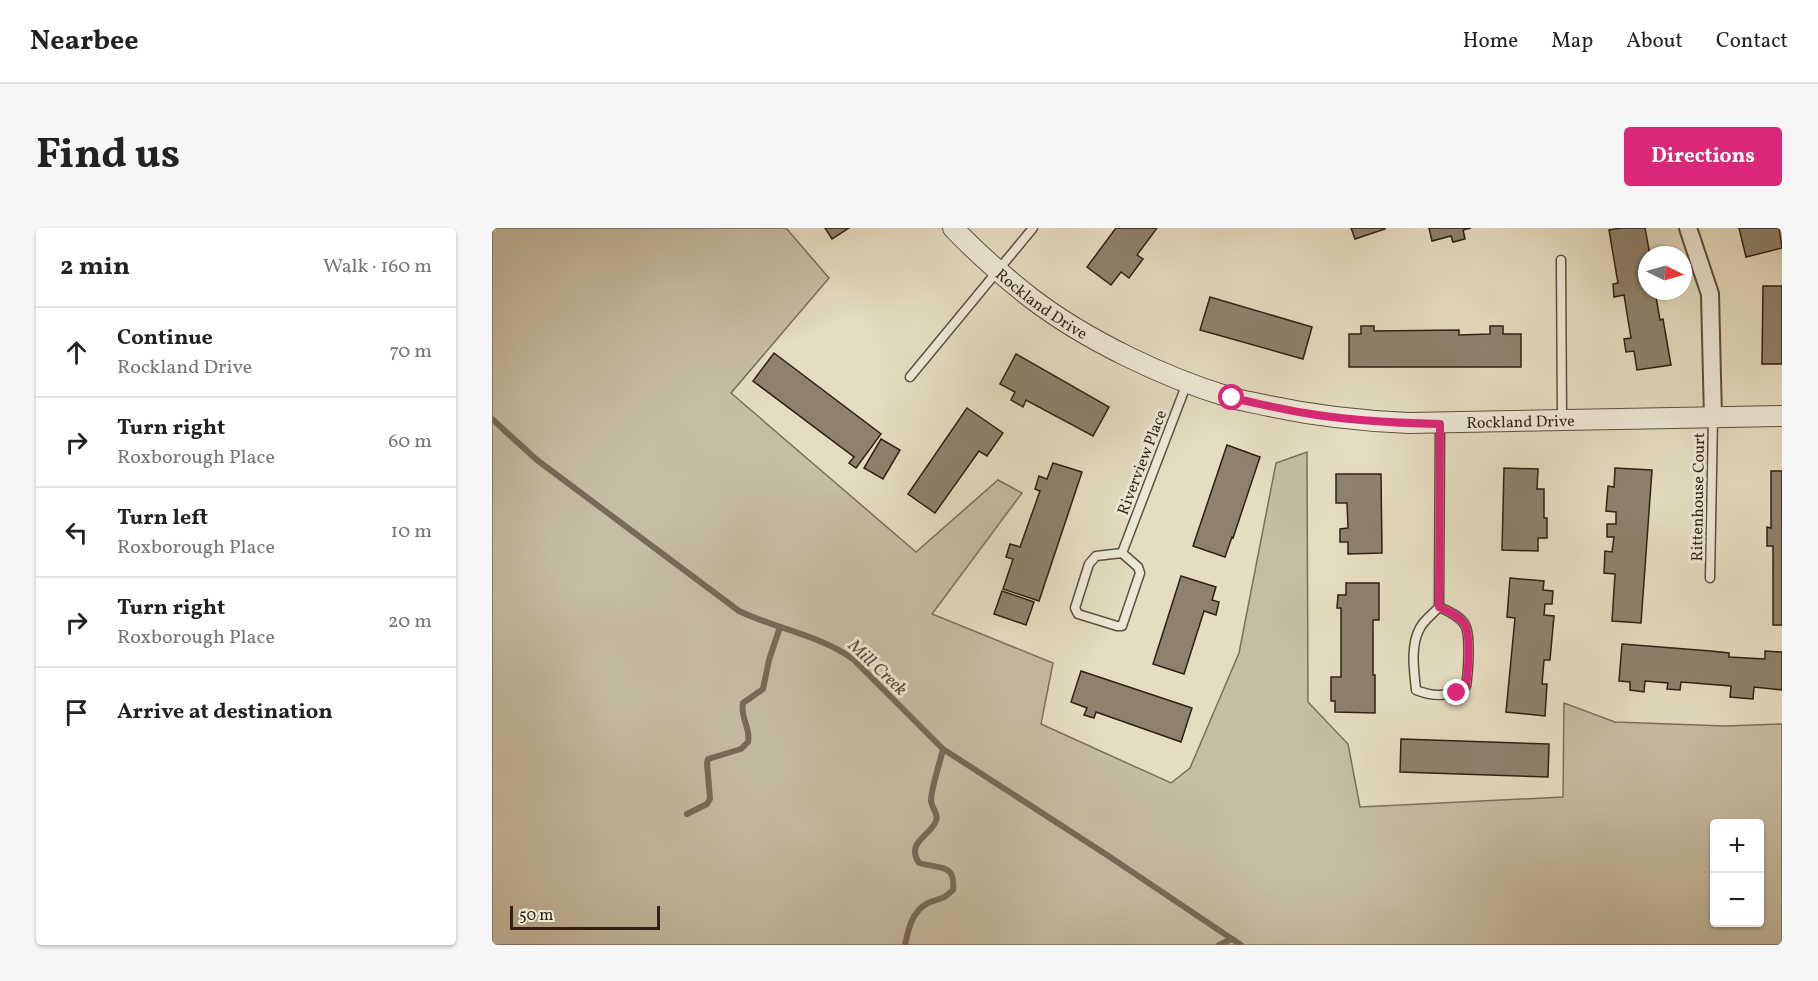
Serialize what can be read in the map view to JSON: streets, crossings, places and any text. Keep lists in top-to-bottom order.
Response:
{
  "streets": {
    "street": ["Rockland Drive"],
    "lane": ["Riverview Place", "Rittenhouse Court"]
  },
  "crossings": [
    ["Rockland Drive", "Riverview Place"],
    ["Rockland Drive", "Rittenhouse Court"]
  ],
  "water": ["Mill Creek"],
  "scale_bar": "50 m",
  "north": "right",
  "page": {
    "header": "Nearbee",
    "nav": [
      "Home",
      "Map",
      "About",
      "Contact"
    ],
    "title": "Find us",
    "buttons": "Directions",
    "heading": ["2 min", "Walk · 160 m"],
    "list": [
      ["Continue", "Rockland Drive", "70 m"],
      ["Turn right", "Roxborough Place", "60 m"],
      ["Turn left", "Roxborough Place", "10 m"],
      ["Turn right", "Roxborough Place", "20 m"],
      "Arrive at destination"
    ],
    "map_buttons": ["+", "−"],
    "scale": "50 m"
  }
}
